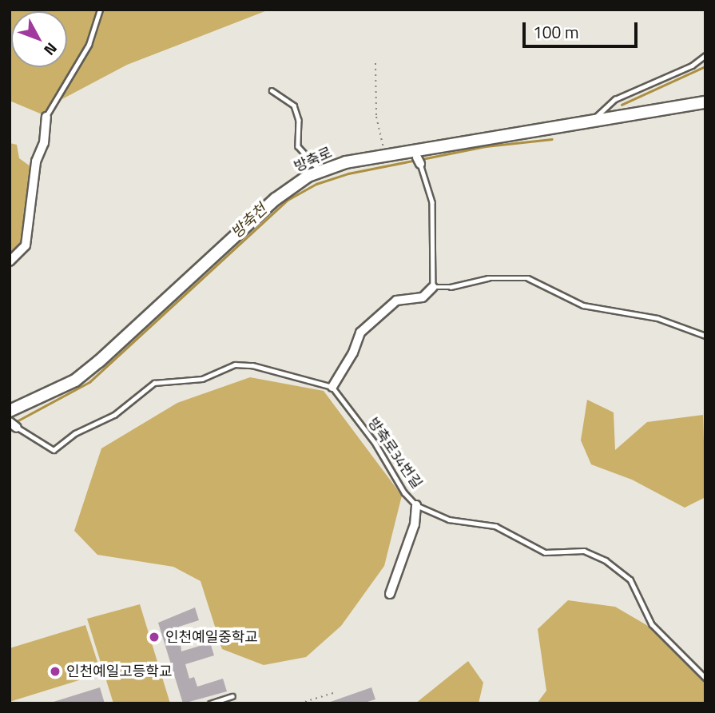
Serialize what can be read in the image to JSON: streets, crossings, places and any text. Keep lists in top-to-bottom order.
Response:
{
  "streets": {
    "street": ["방축로"],
    "lane": ["방축로34번길"]
  },
  "water": ["방축천"],
  "places": ["인천예일중학교", "인천예일고등학교"],
  "scale_bar": "100 m",
  "north": "bottom right"
}
